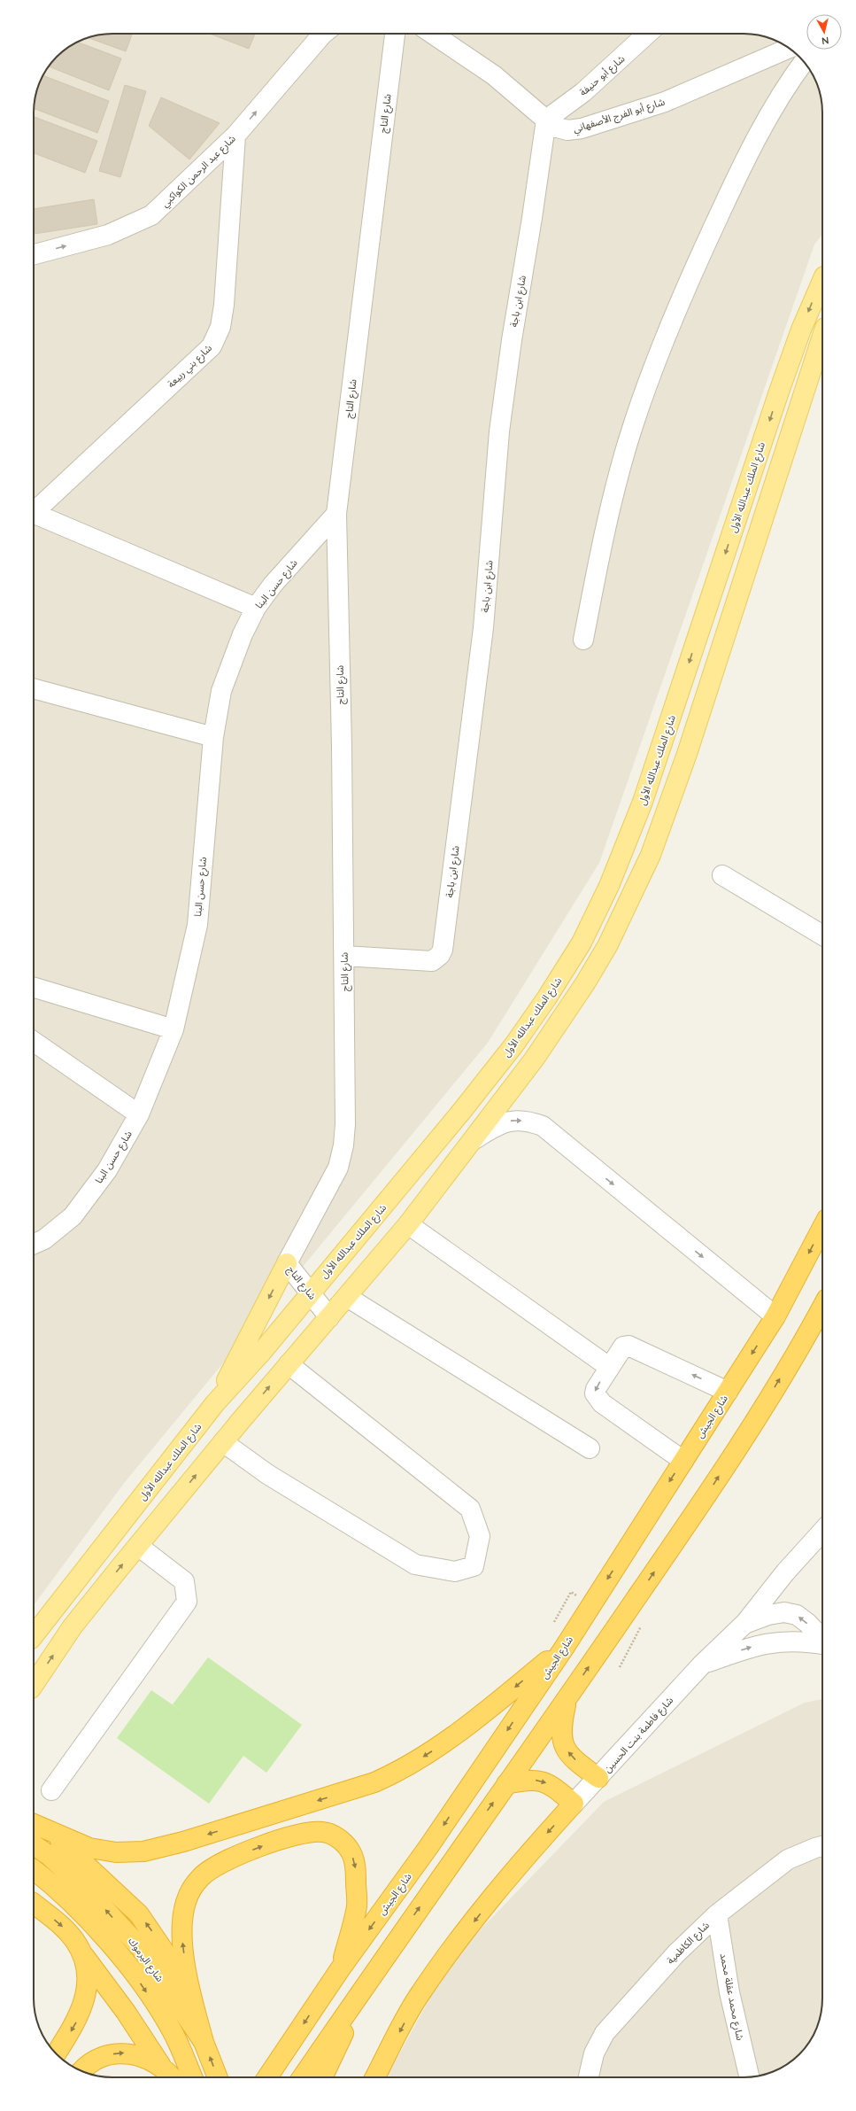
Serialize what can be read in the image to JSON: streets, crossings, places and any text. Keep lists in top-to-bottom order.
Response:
{
  "streets": {
    "highway": ["شارع الجيش", "شارع اليرموك"],
    "main road": ["شارع الملك عبدالله الأول"],
    "street": [
      "شارع أبو حنيفة",
      "شارع التاج",
      "شارع أبو الفرج الأصفهاني",
      "شارع عبد الرحمن الكواكبي",
      "شارع ابن باجة",
      "شارع بني ربيعة",
      "شارع حسن البنا",
      "شارع فاطمة بنت الحسين",
      "شارع الكاظمية",
      "شارع محمد عقلة محمد"
    ]
  },
  "crossings": [
    ["شارع أبو حنيفة", "شارع أبو الفرج الأصفهاني"],
    ["شارع أبو حنيفة", "شارع ابن باجة"],
    ["شارع التاج", "شارع ابن باجة"],
    ["شارع التاج", "شارع الملك عبدالله الأول"],
    ["شارع التاج", "شارع حسن البنا"],
    ["شارع أبو الفرج الأصفهاني", "شارع ابن باجة"],
    ["شارع عبد الرحمن الكواكبي", "شارع بني ربيعة"],
    ["شارع الكاظمية", "شارع محمد عقلة محمد"]
  ],
  "one_way": ["شارع عبد الرحمن الكواكبي"],
  "north": "bottom"
}
